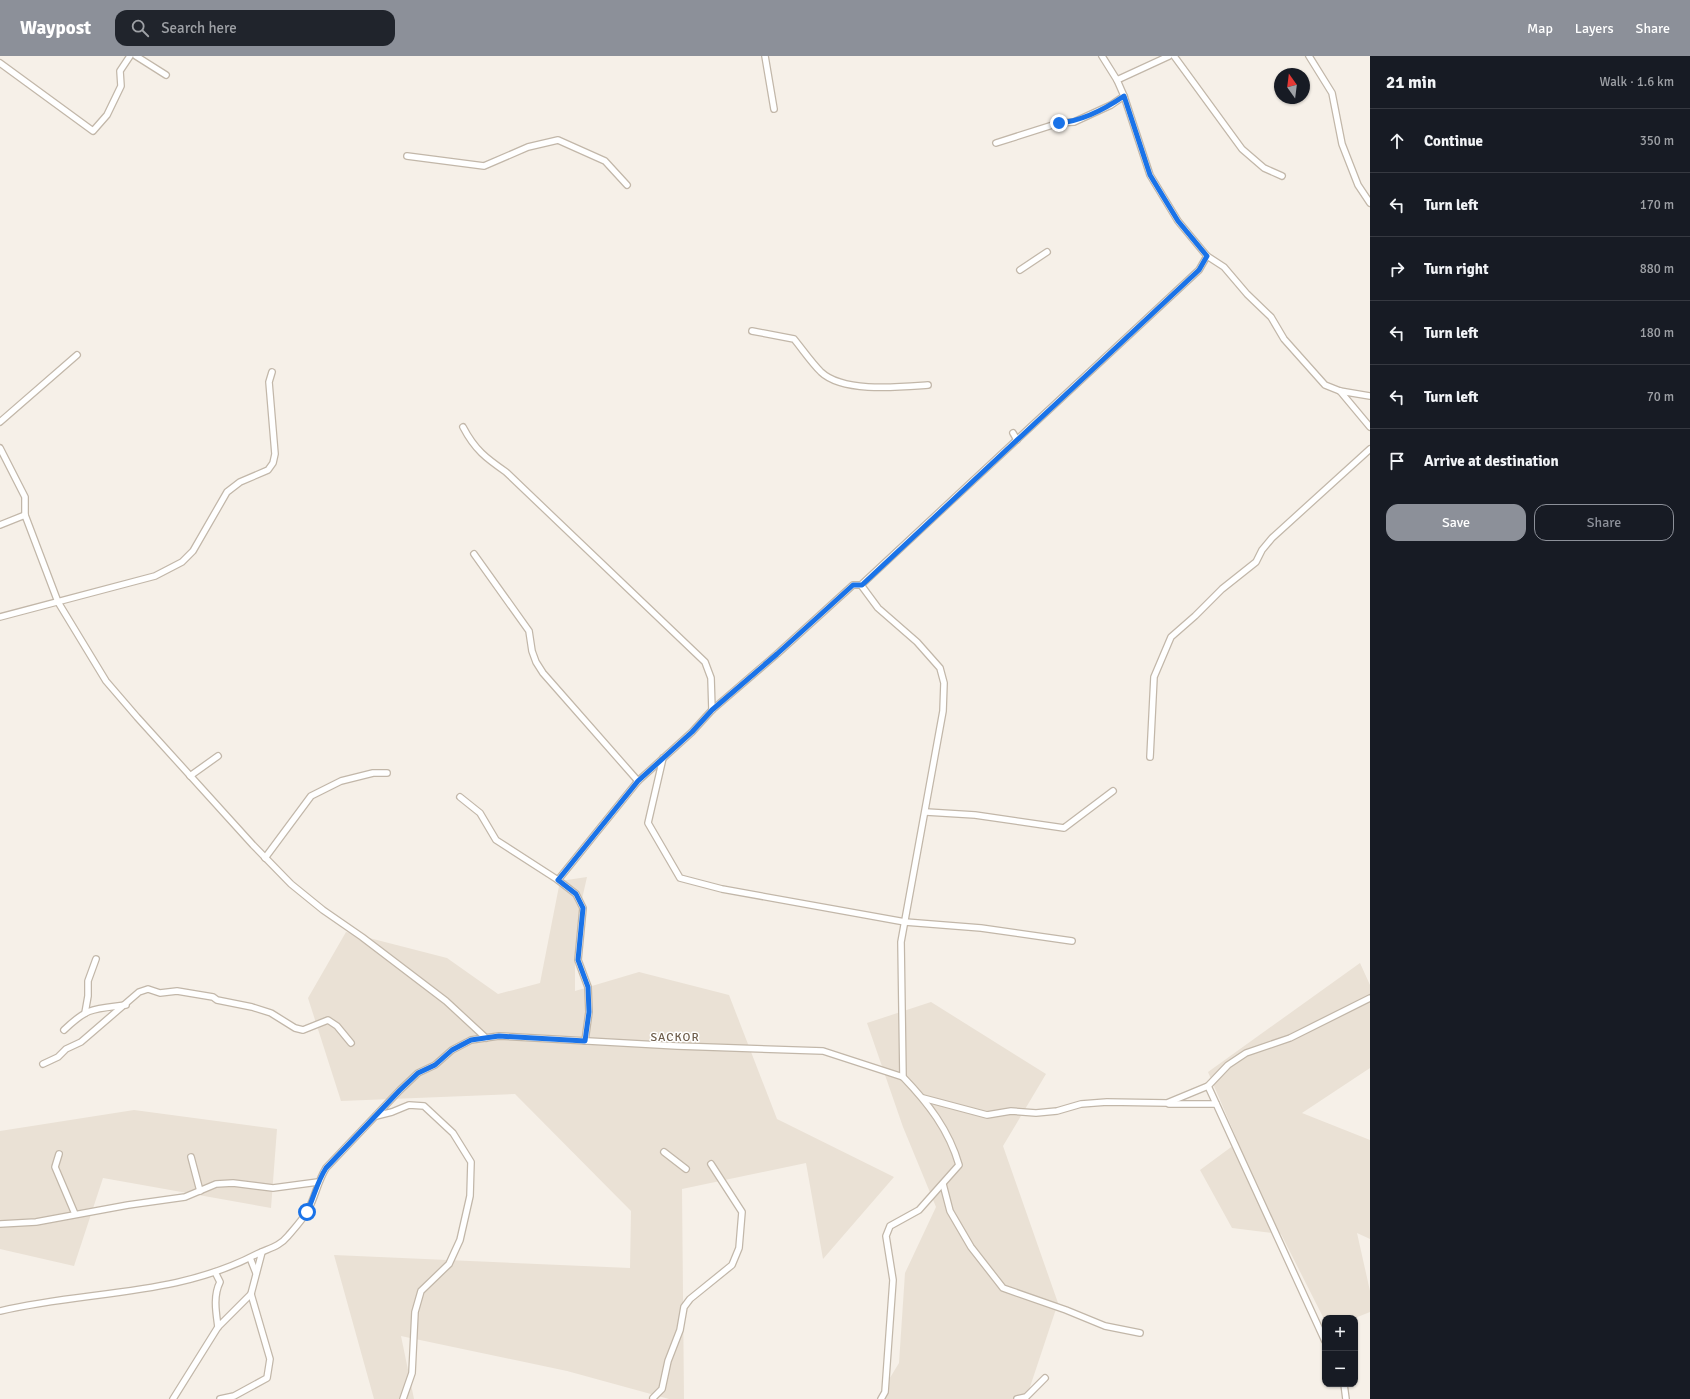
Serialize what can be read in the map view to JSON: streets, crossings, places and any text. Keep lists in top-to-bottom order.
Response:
{
  "districts": ["SACKOR"],
  "north": "top",
  "page": {
    "header": "Waypost",
    "search": "Search here",
    "nav": ["Map", "Layers", "Share"],
    "heading": ["21 min", "Walk · 1.6 km"],
    "list": [
      ["Continue", "350 m"],
      ["Turn left", "170 m"],
      ["Turn right", "880 m"],
      ["Turn left", "180 m"],
      ["Turn left", "70 m"],
      "Arrive at destination"
    ],
    "buttons": ["Save", "Share"],
    "map_buttons": ["+", "−"]
  }
}
